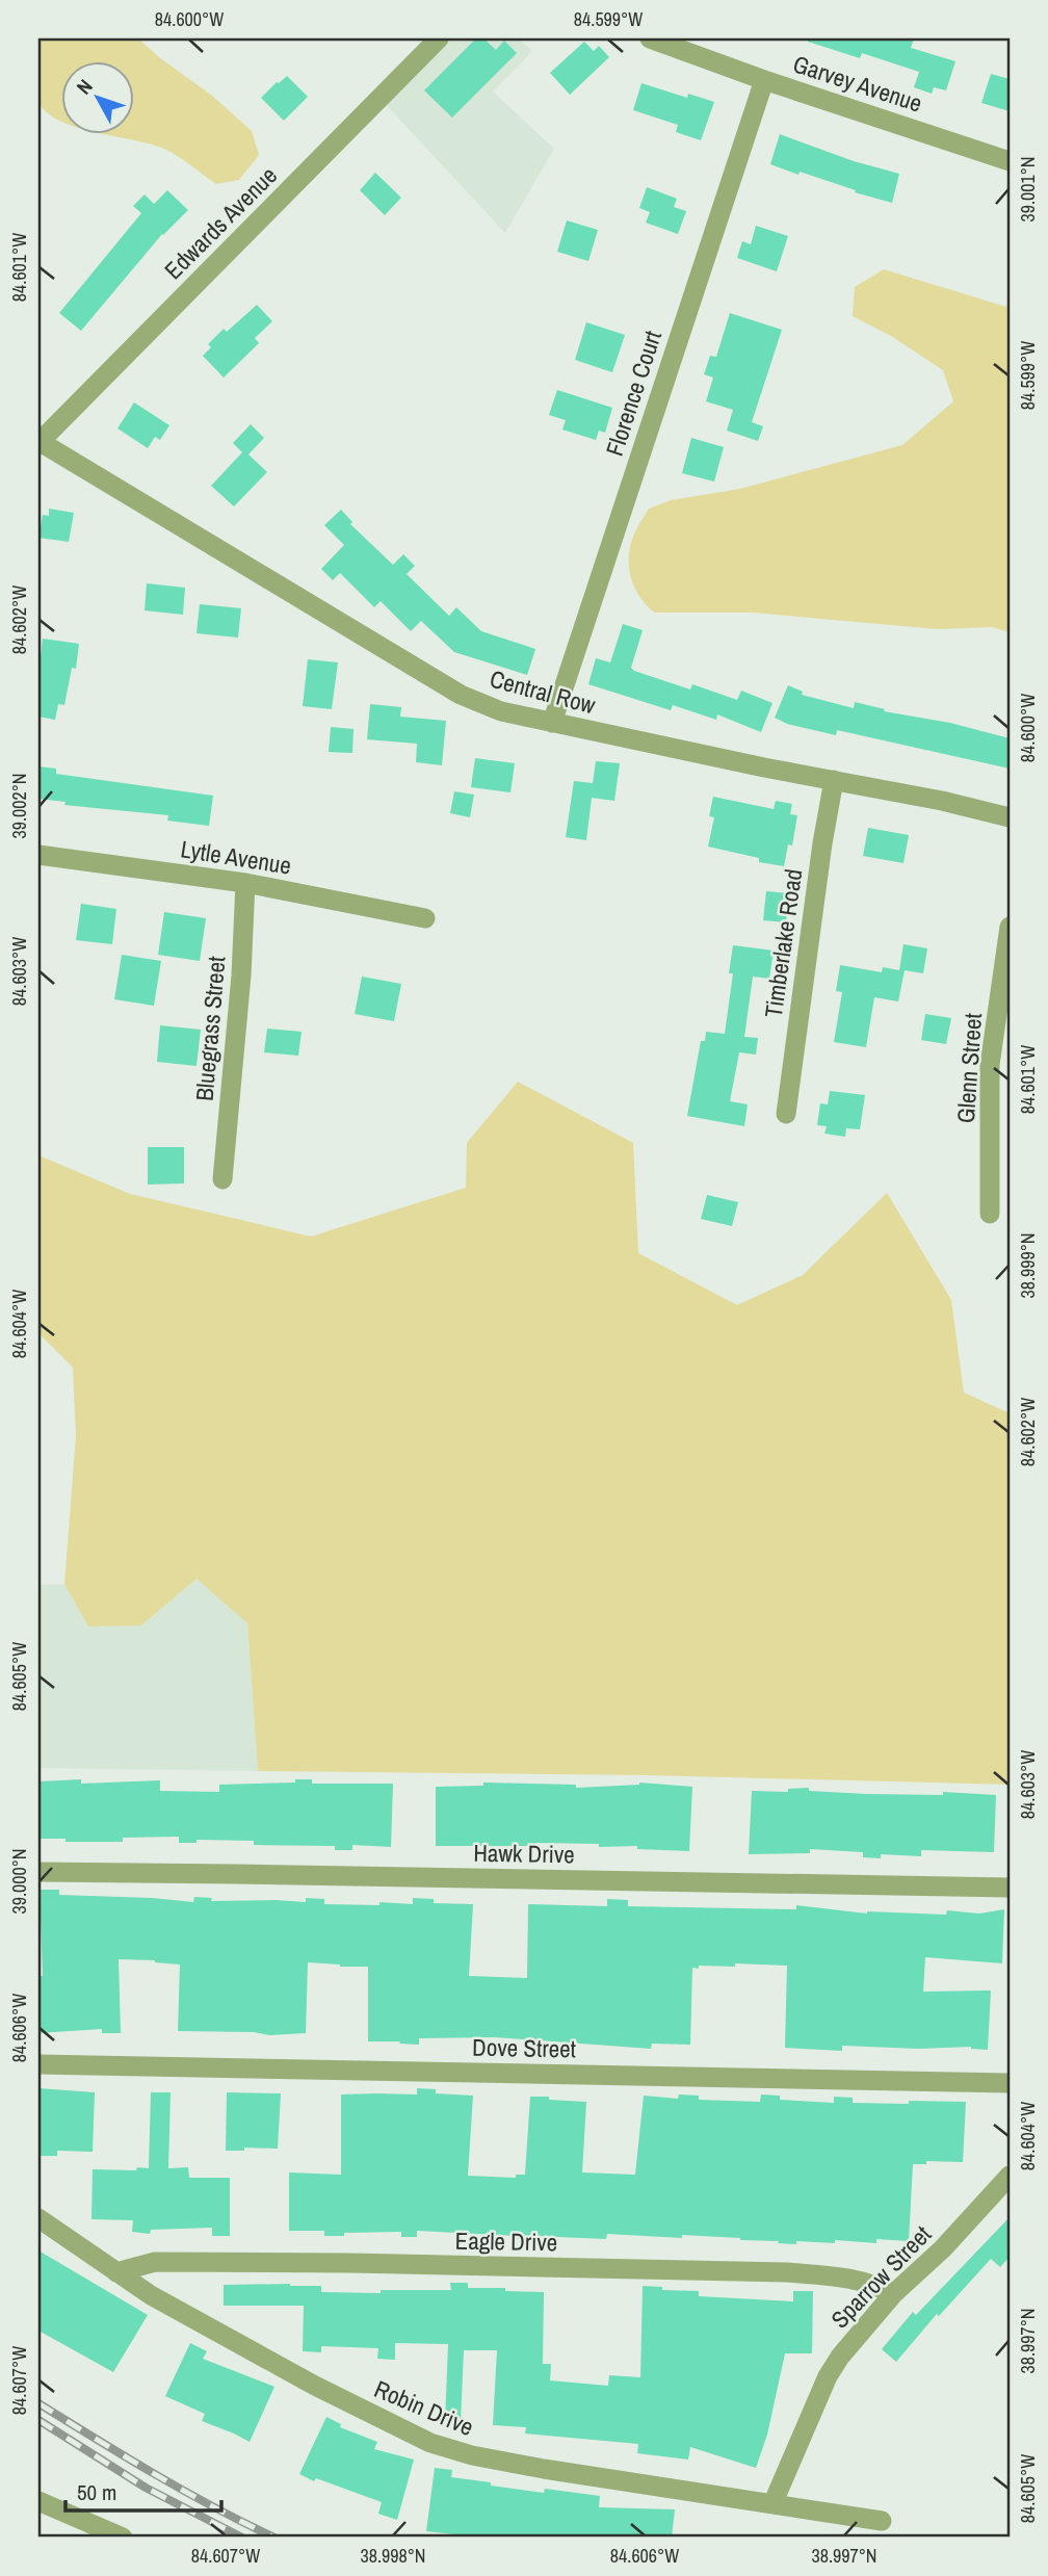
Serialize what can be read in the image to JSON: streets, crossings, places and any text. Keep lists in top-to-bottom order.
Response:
{
  "streets": {
    "street": [
      "Garvey Avenue",
      "Edwards Avenue",
      "Florence Court",
      "Central Row",
      "Lytle Avenue",
      "Timberlake Road",
      "Bluegrass Street",
      "Glenn Street",
      "Hawk Drive",
      "Dove Street",
      "Eagle Drive",
      "Sparrow Street",
      "Robin Drive"
    ]
  },
  "crossings": [
    ["Garvey Avenue", "Florence Court"],
    ["Edwards Avenue", "Central Row"],
    ["Florence Court", "Central Row"],
    ["Central Row", "Timberlake Road"],
    ["Lytle Avenue", "Bluegrass Street"],
    ["Eagle Drive", "Sparrow Street"],
    ["Eagle Drive", "Robin Drive"],
    ["Sparrow Street", "Robin Drive"]
  ],
  "scale_bar": "50 m",
  "north": "top left",
  "coordinates": [
    "84.600°W",
    "84.599°W",
    "39.001°N",
    "84.601°W",
    "84.602°W",
    "39.002°N",
    "84.603°W",
    "38.999°N",
    "84.604°W",
    "84.605°W",
    "39.000°N",
    "84.606°W",
    "38.997°N",
    "84.607°W",
    "38.998°N"
  ]
}
